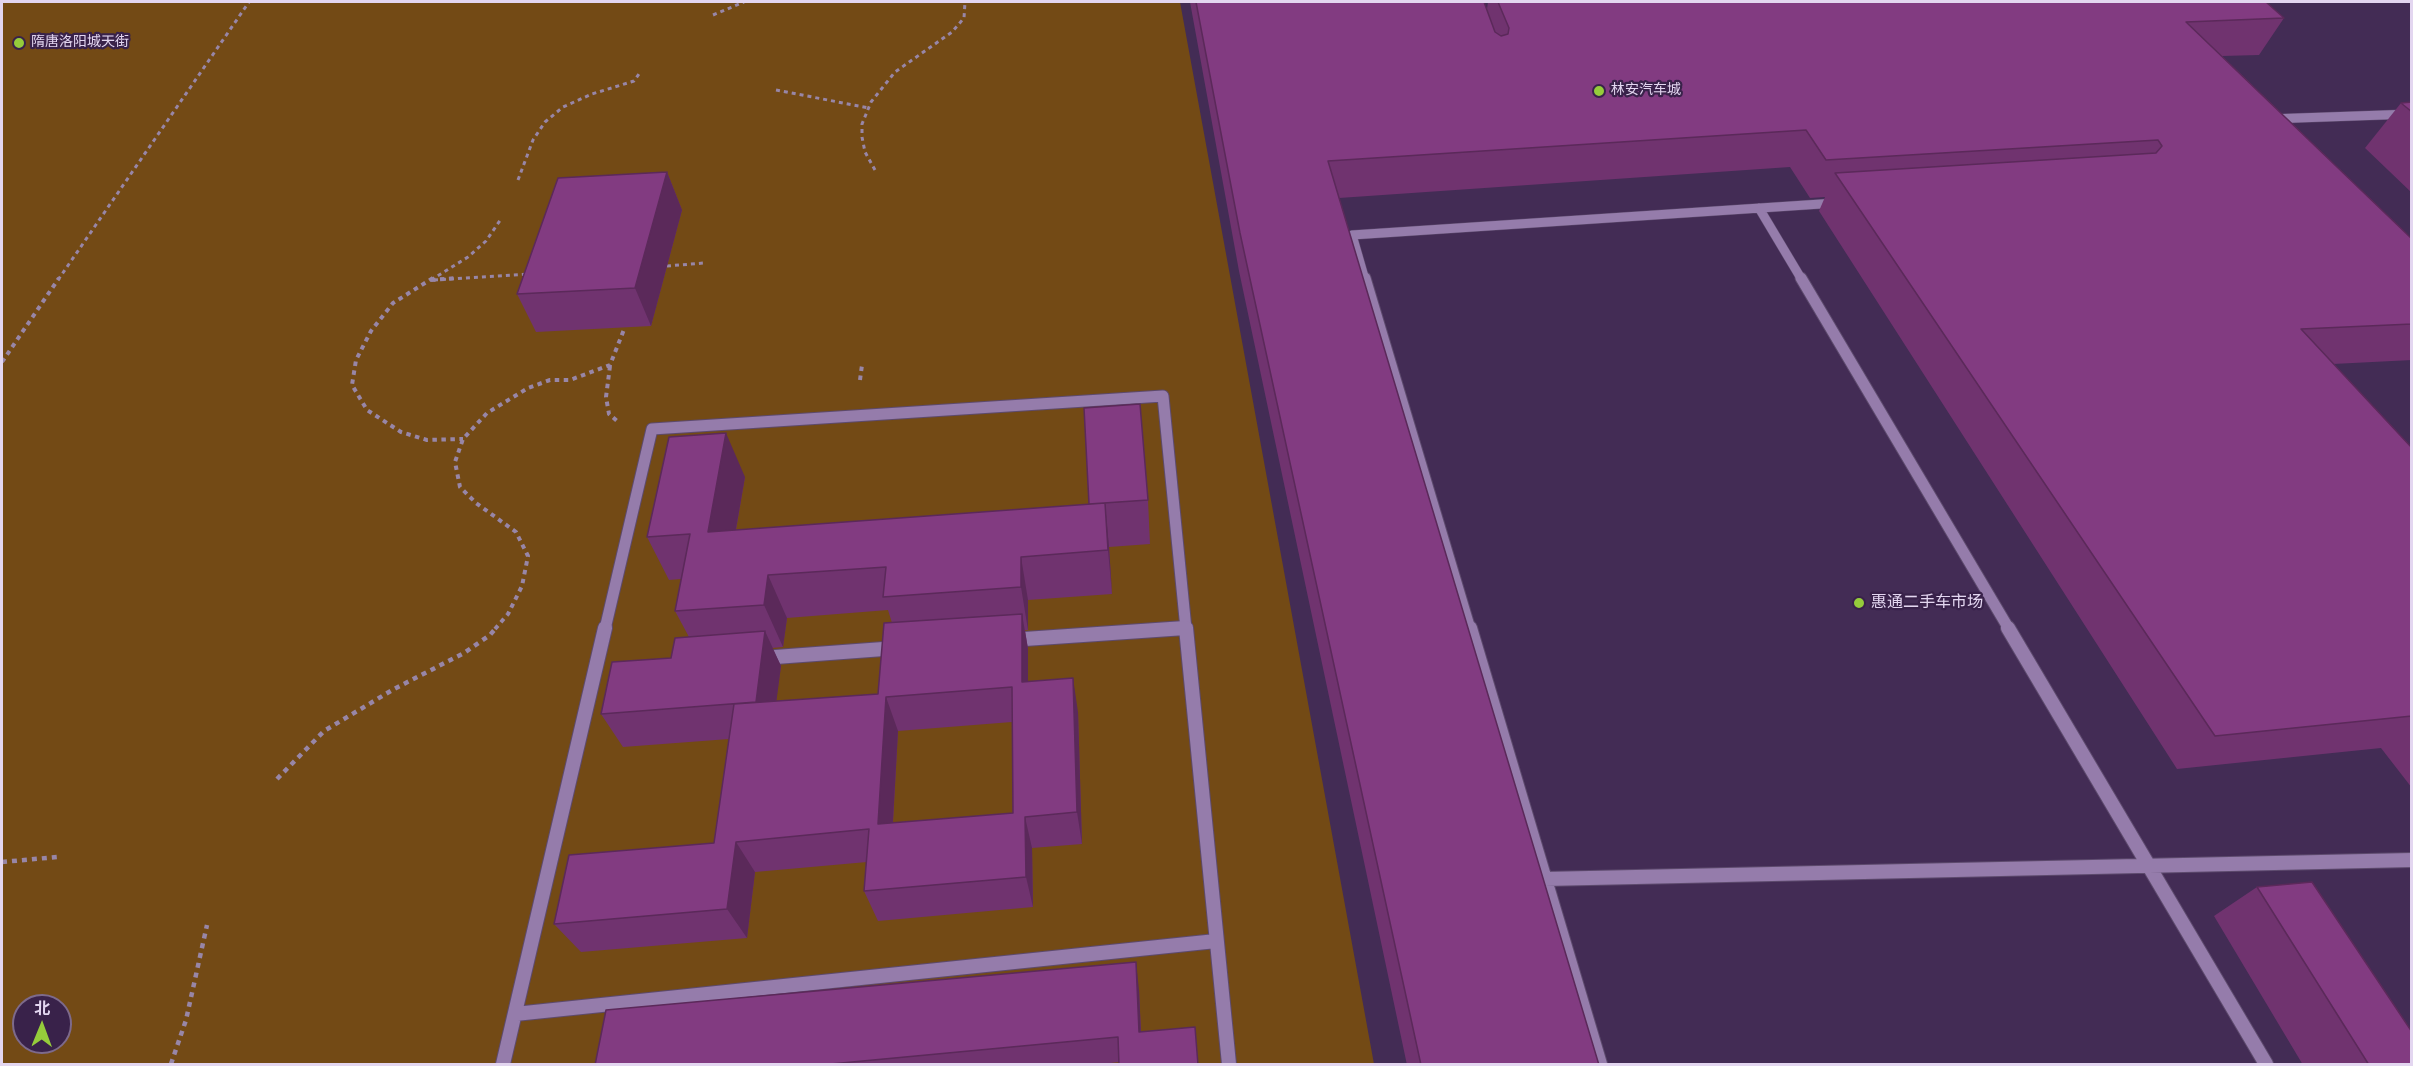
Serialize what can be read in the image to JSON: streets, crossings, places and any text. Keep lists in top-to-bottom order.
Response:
{
  "places": ["隋唐洛阳城天街", "林安汽车城", "惠通二手车市场"],
  "north": "top"
}
